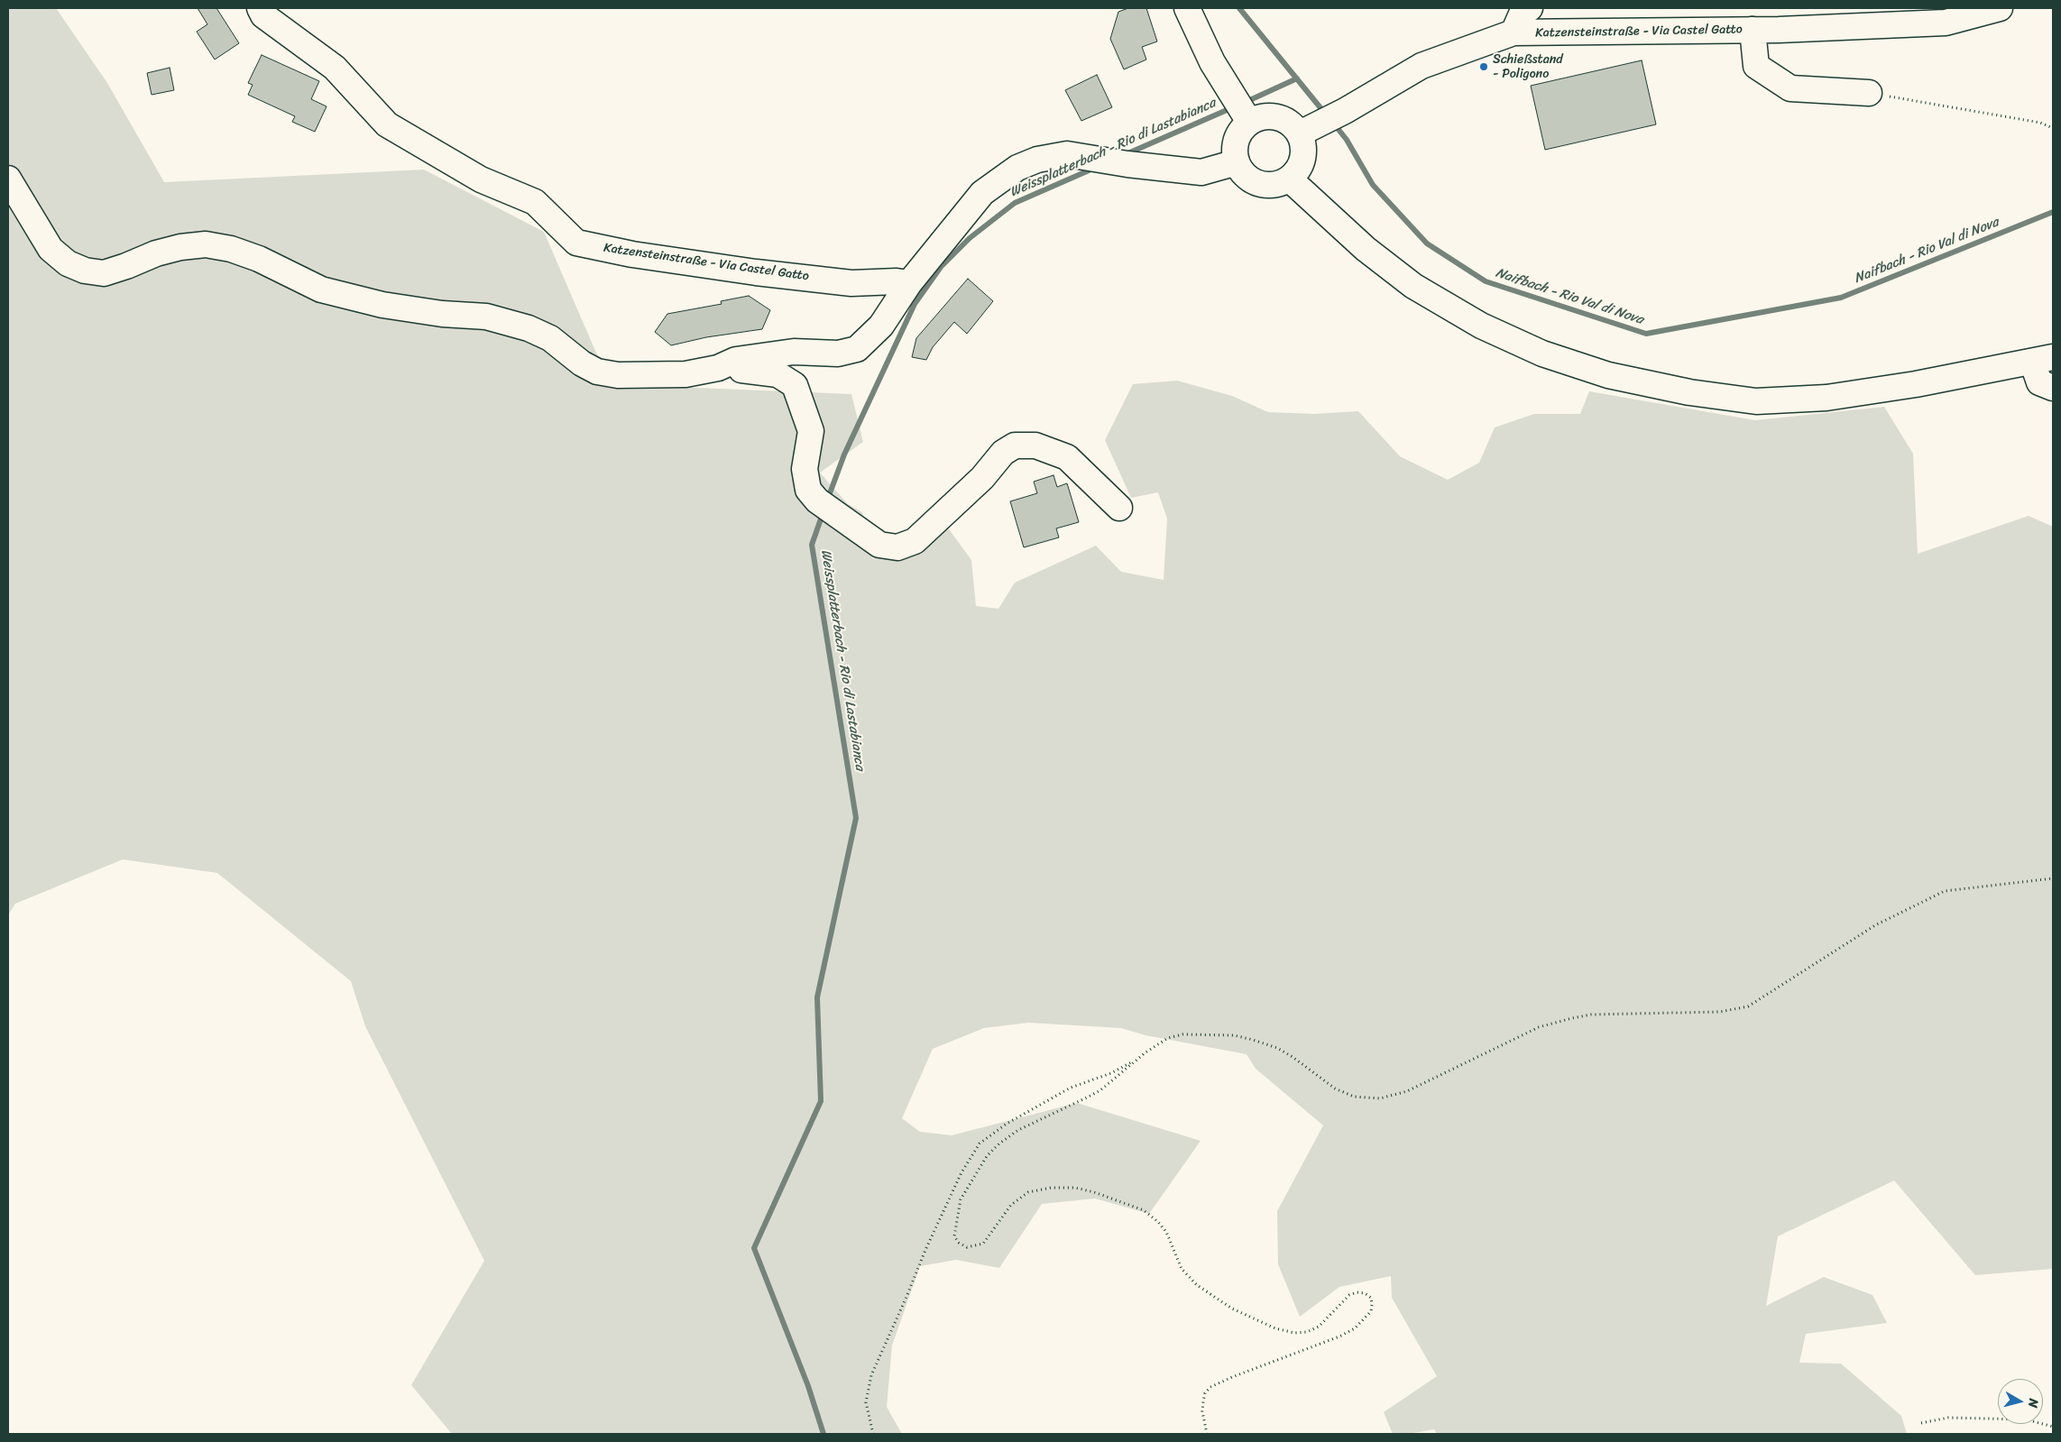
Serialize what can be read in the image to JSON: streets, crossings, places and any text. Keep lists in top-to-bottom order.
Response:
{
  "streets": {
    "street": ["Katzensteinstraße - Via Castel Gatto"]
  },
  "water": ["Weissplatterbach - Rio di Lastabianca", "Naifbach - Rio Val di Nova"],
  "places": ["Schießstand - Poligono"],
  "north": "right"
}
